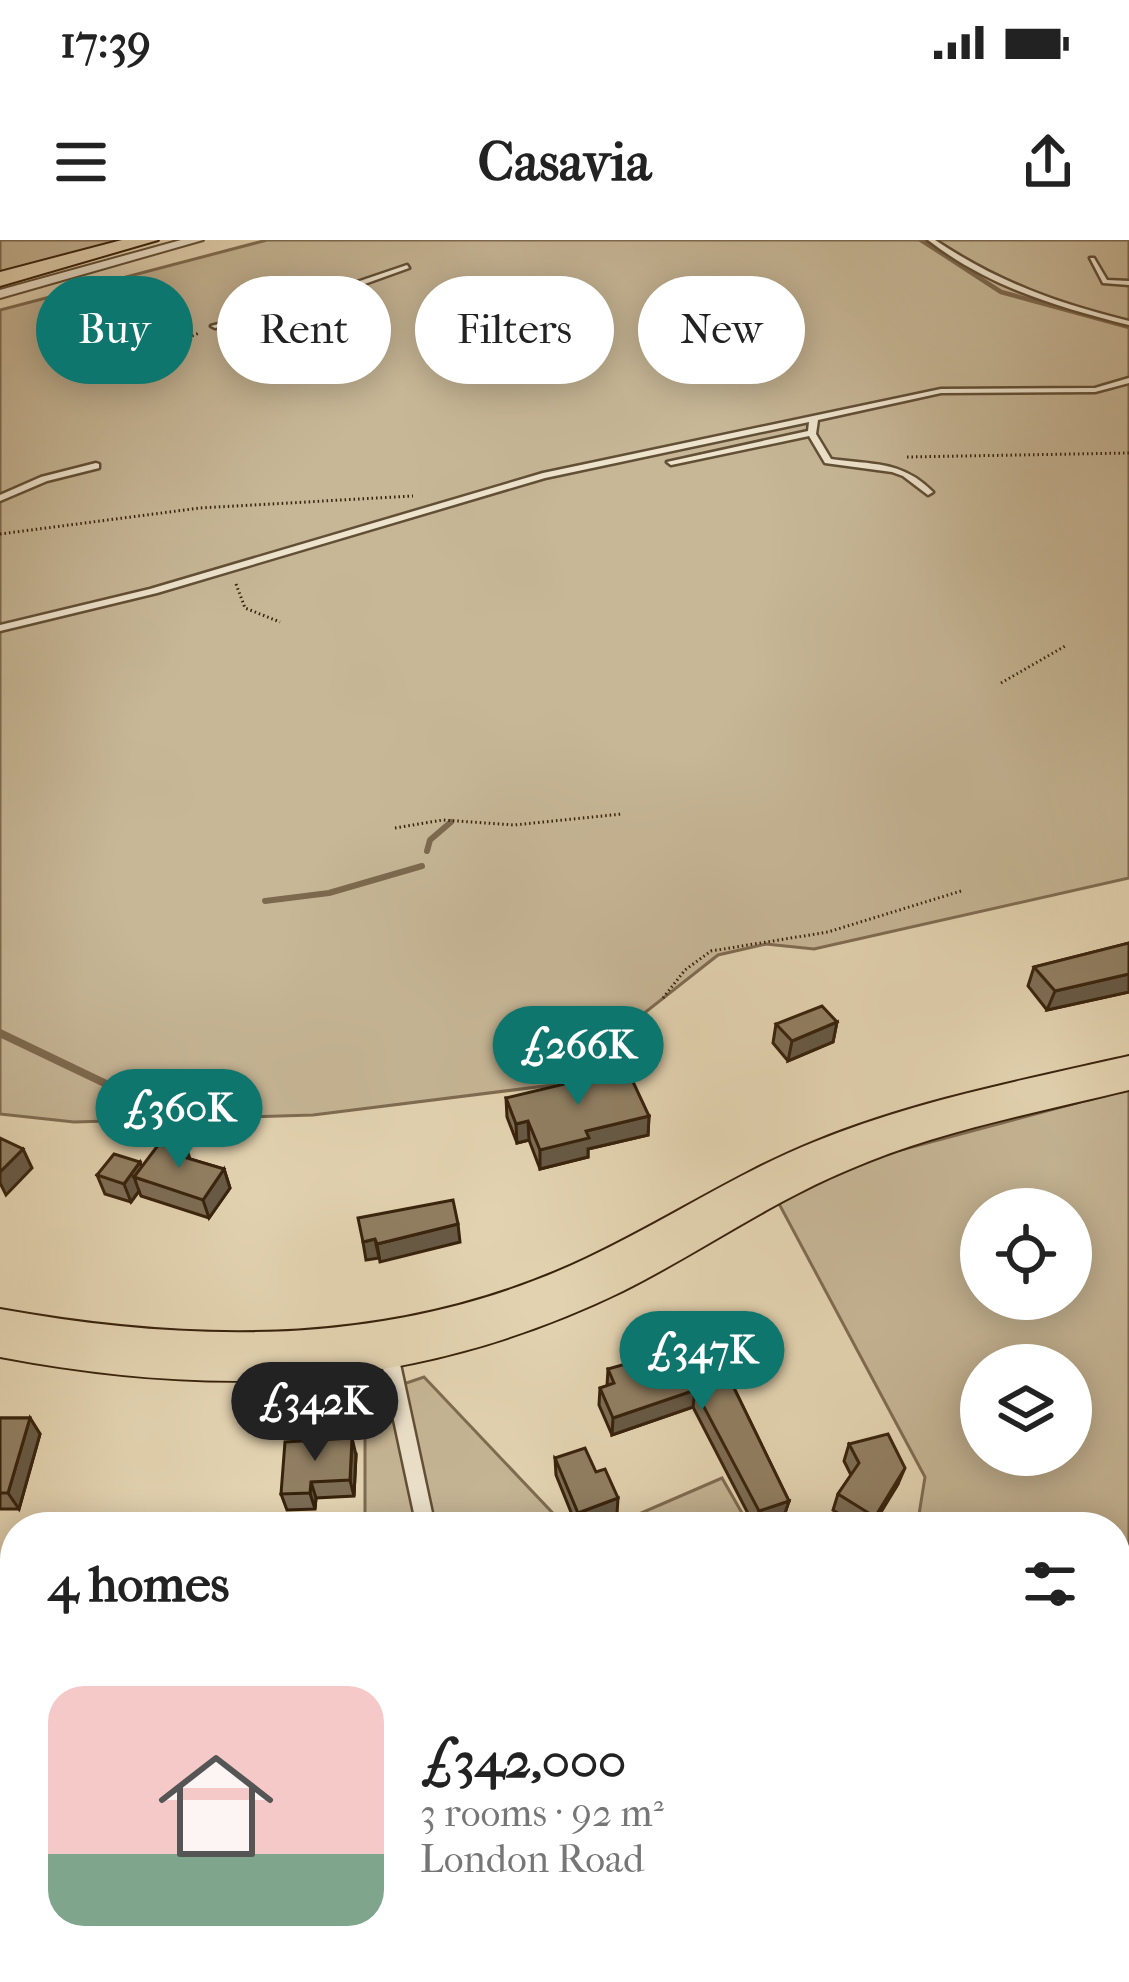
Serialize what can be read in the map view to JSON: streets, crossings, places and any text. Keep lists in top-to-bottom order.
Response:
{
  "page": {
    "status": "17:39",
    "header": "Casavia",
    "chip": [
      "Buy",
      "Rent",
      "Filters",
      "New"
    ],
    "price": [
      "£266K",
      "£360K",
      "£347K",
      "£342K"
    ],
    "heading": "4 homes",
    "list": [
      {
        "name": "£342,000",
        "note": "3 rooms · 92 m² · London Road"
      }
    ]
  }
}
